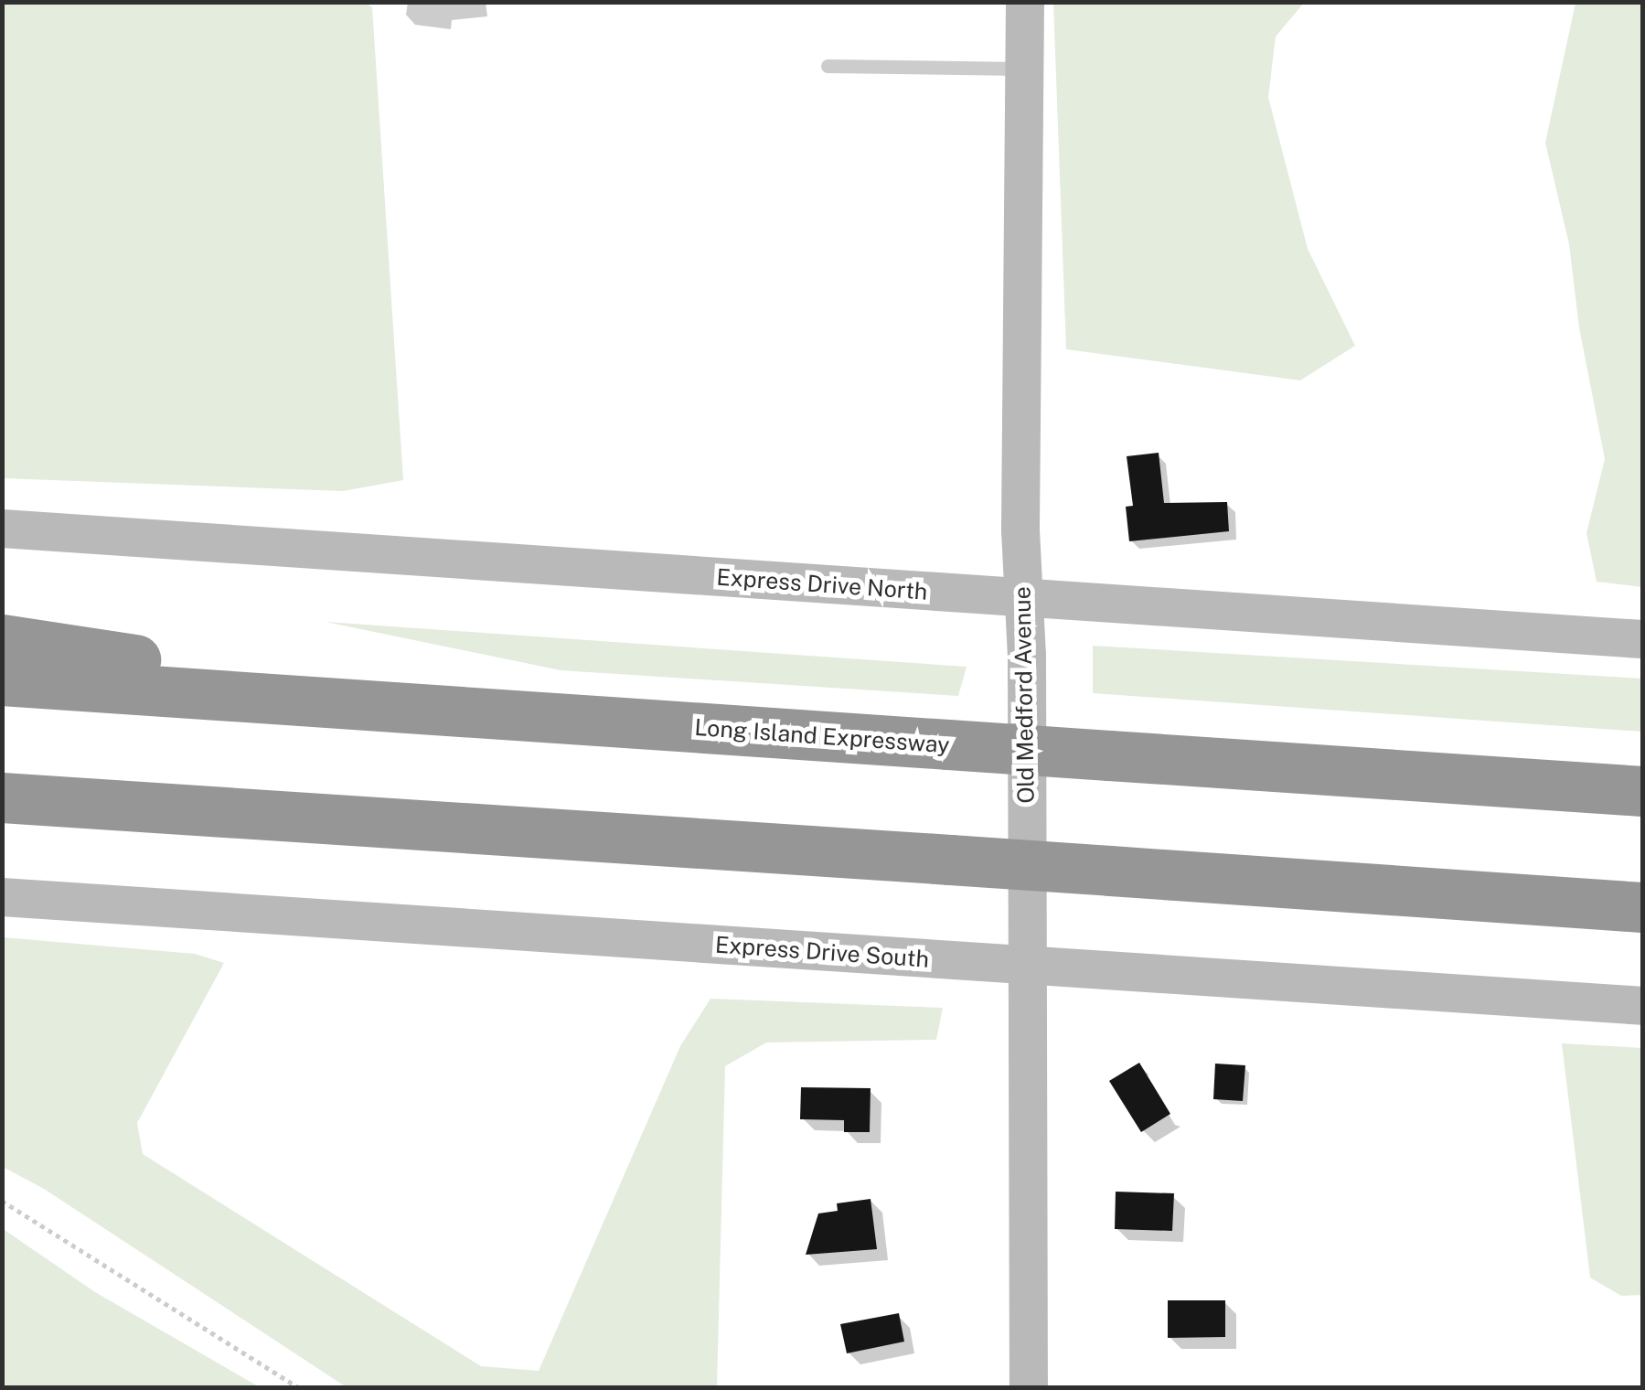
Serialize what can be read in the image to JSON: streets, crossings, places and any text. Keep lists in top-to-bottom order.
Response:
{
  "streets": {
    "highway": ["Long Island Expressway"],
    "main road": ["Express Drive North", "Old Medford Avenue", "Express Drive South"]
  },
  "crossings": [
    ["Express Drive North", "Old Medford Avenue"],
    ["Old Medford Avenue", "Express Drive South"]
  ]
}
